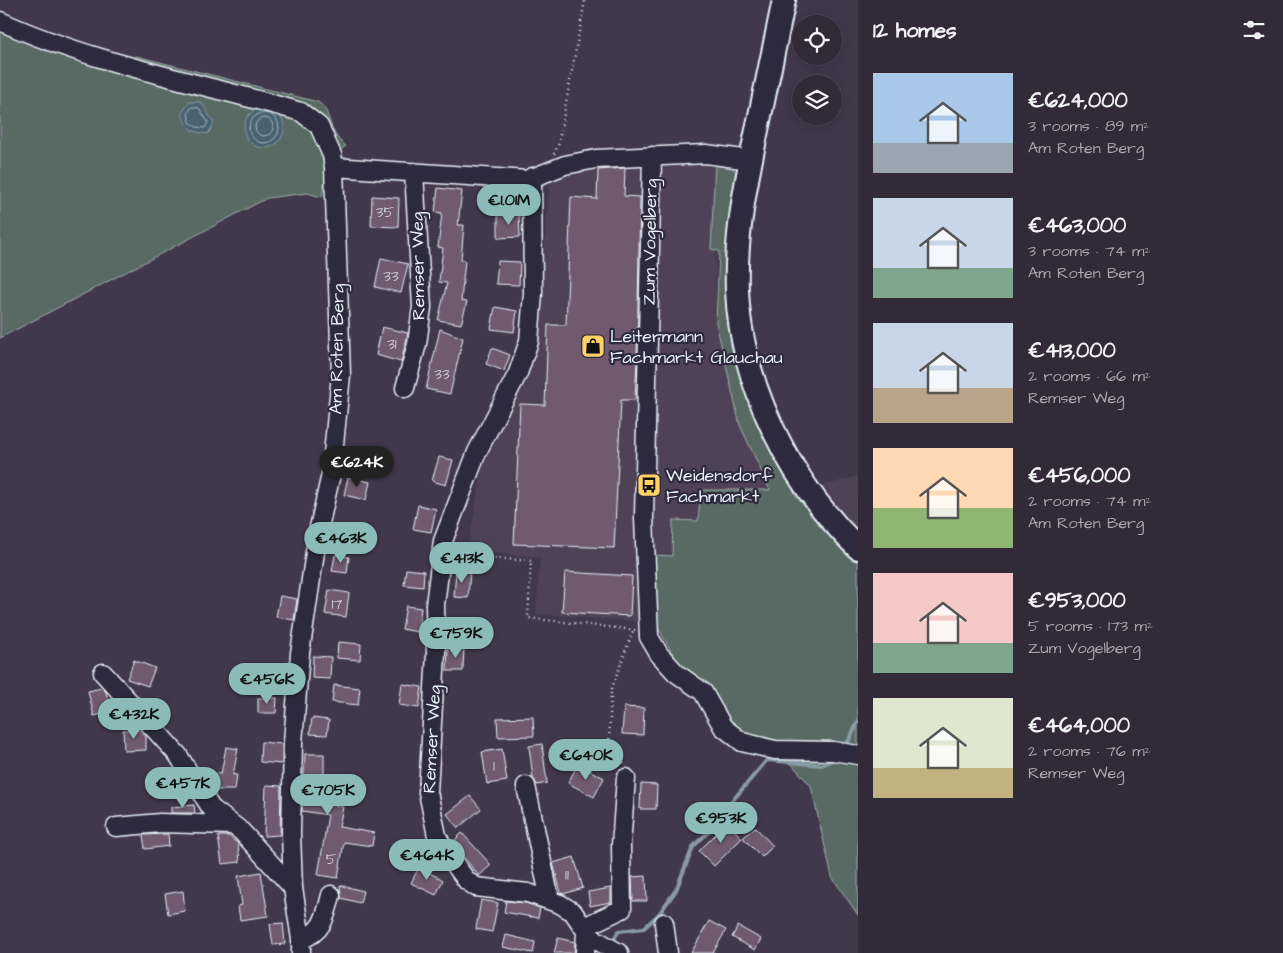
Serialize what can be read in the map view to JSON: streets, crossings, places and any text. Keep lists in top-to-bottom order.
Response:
{
  "streets": {
    "street": ["Zum Vogelberg", "Remser Weg", "Am Roten Berg"]
  },
  "places": {
    "shop": ["Leitermann Fachmarkt Glauchau"],
    "bus stop": ["Weidensdorf Fachmarkt"]
  },
  "house_numbers": [
    "35",
    "33",
    "31",
    "33",
    "17",
    "1",
    "5",
    "11"
  ],
  "page": {
    "heading": "12 homes",
    "list": [
      {
        "name": "€624,000",
        "note": "3 rooms · 89 m² · Am Roten Berg"
      },
      {
        "name": "€463,000",
        "note": "3 rooms · 74 m² · Am Roten Berg"
      },
      {
        "name": "€413,000",
        "note": "2 rooms · 66 m² · Remser Weg"
      },
      {
        "name": "€456,000",
        "note": "2 rooms · 74 m² · Am Roten Berg"
      },
      {
        "name": "€953,000",
        "note": "5 rooms · 173 m² · Zum Vogelberg"
      },
      {
        "name": "€464,000",
        "note": "2 rooms · 76 m² · Remser Weg"
      }
    ],
    "price": [
      "€1.01M",
      "€624K",
      "€463K",
      "€413K",
      "€759K",
      "€456K",
      "€432K",
      "€640K",
      "€457K",
      "€705K",
      "€953K",
      "€464K"
    ]
  }
}
